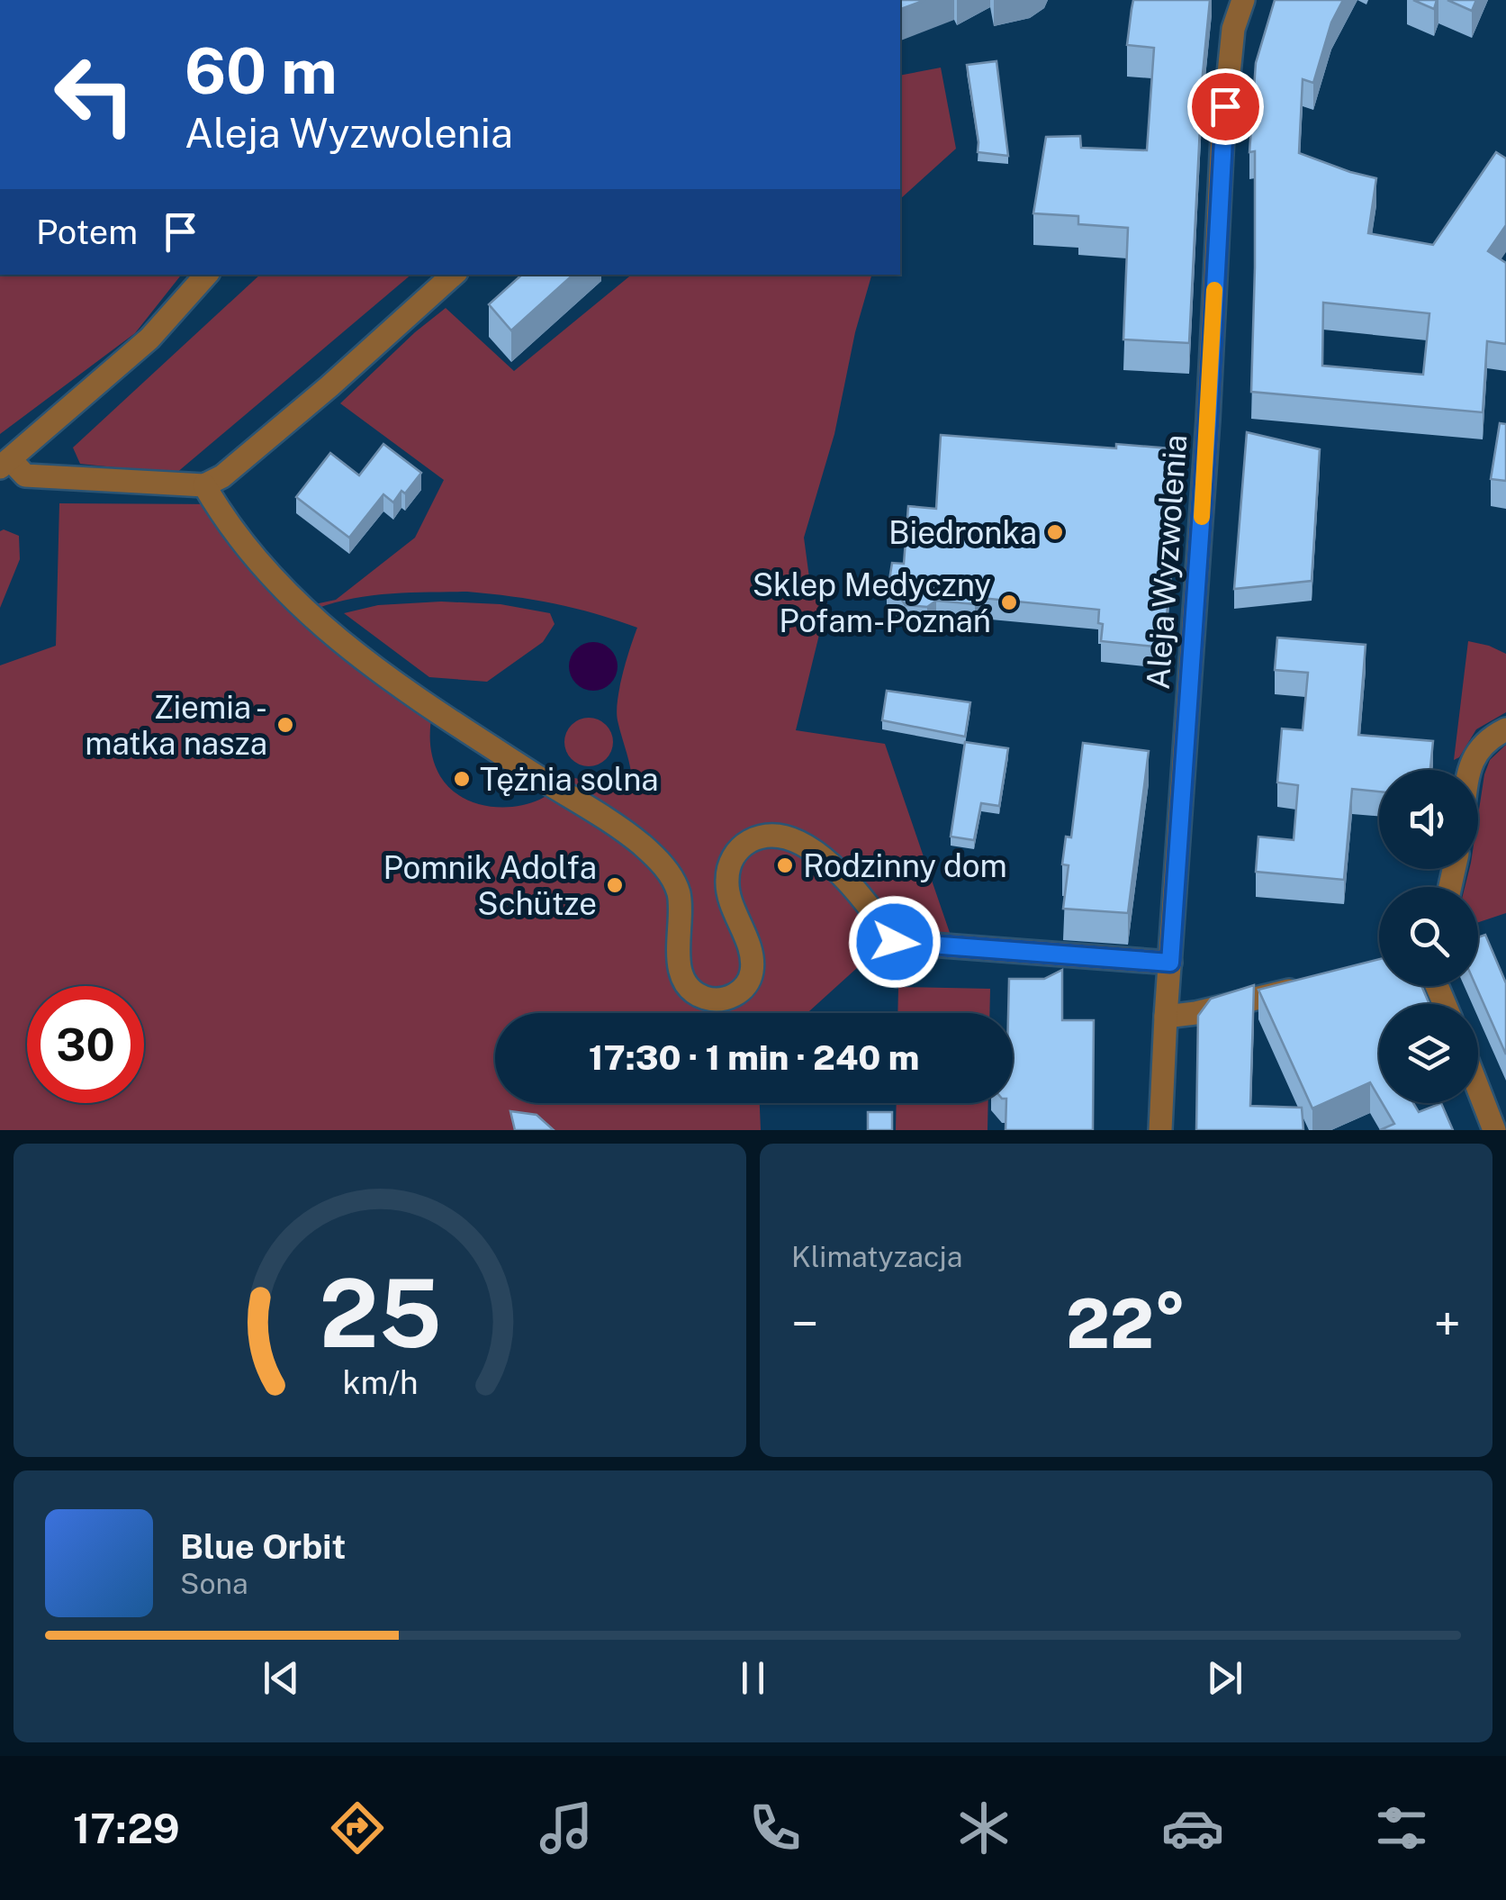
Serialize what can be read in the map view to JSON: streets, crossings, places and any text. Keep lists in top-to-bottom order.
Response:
{
  "streets": {
    "street": ["Aleja Wyzwolenia"]
  },
  "places": [
    "Biedronka",
    "Sklep Medyczny Pofam-Poznań",
    "Ziemia - matka nasza",
    "Tężnia solna",
    "Rodzinny dom",
    "Pomnik Adolfa Schütze"
  ],
  "page": {
    "turn": ["60 m", "Aleja Wyzwolenia"],
    "then": "Potem",
    "limit": "30",
    "trip": "17:30 · 1 min · 240 m",
    "tile": "Klimatyzacja",
    "heat": ["−", "22°", "+"],
    "song": ["Blue Orbit", "Sona"],
    "tabs": "17:29",
    "gauge": ["25", "km/h"]
  }
}
